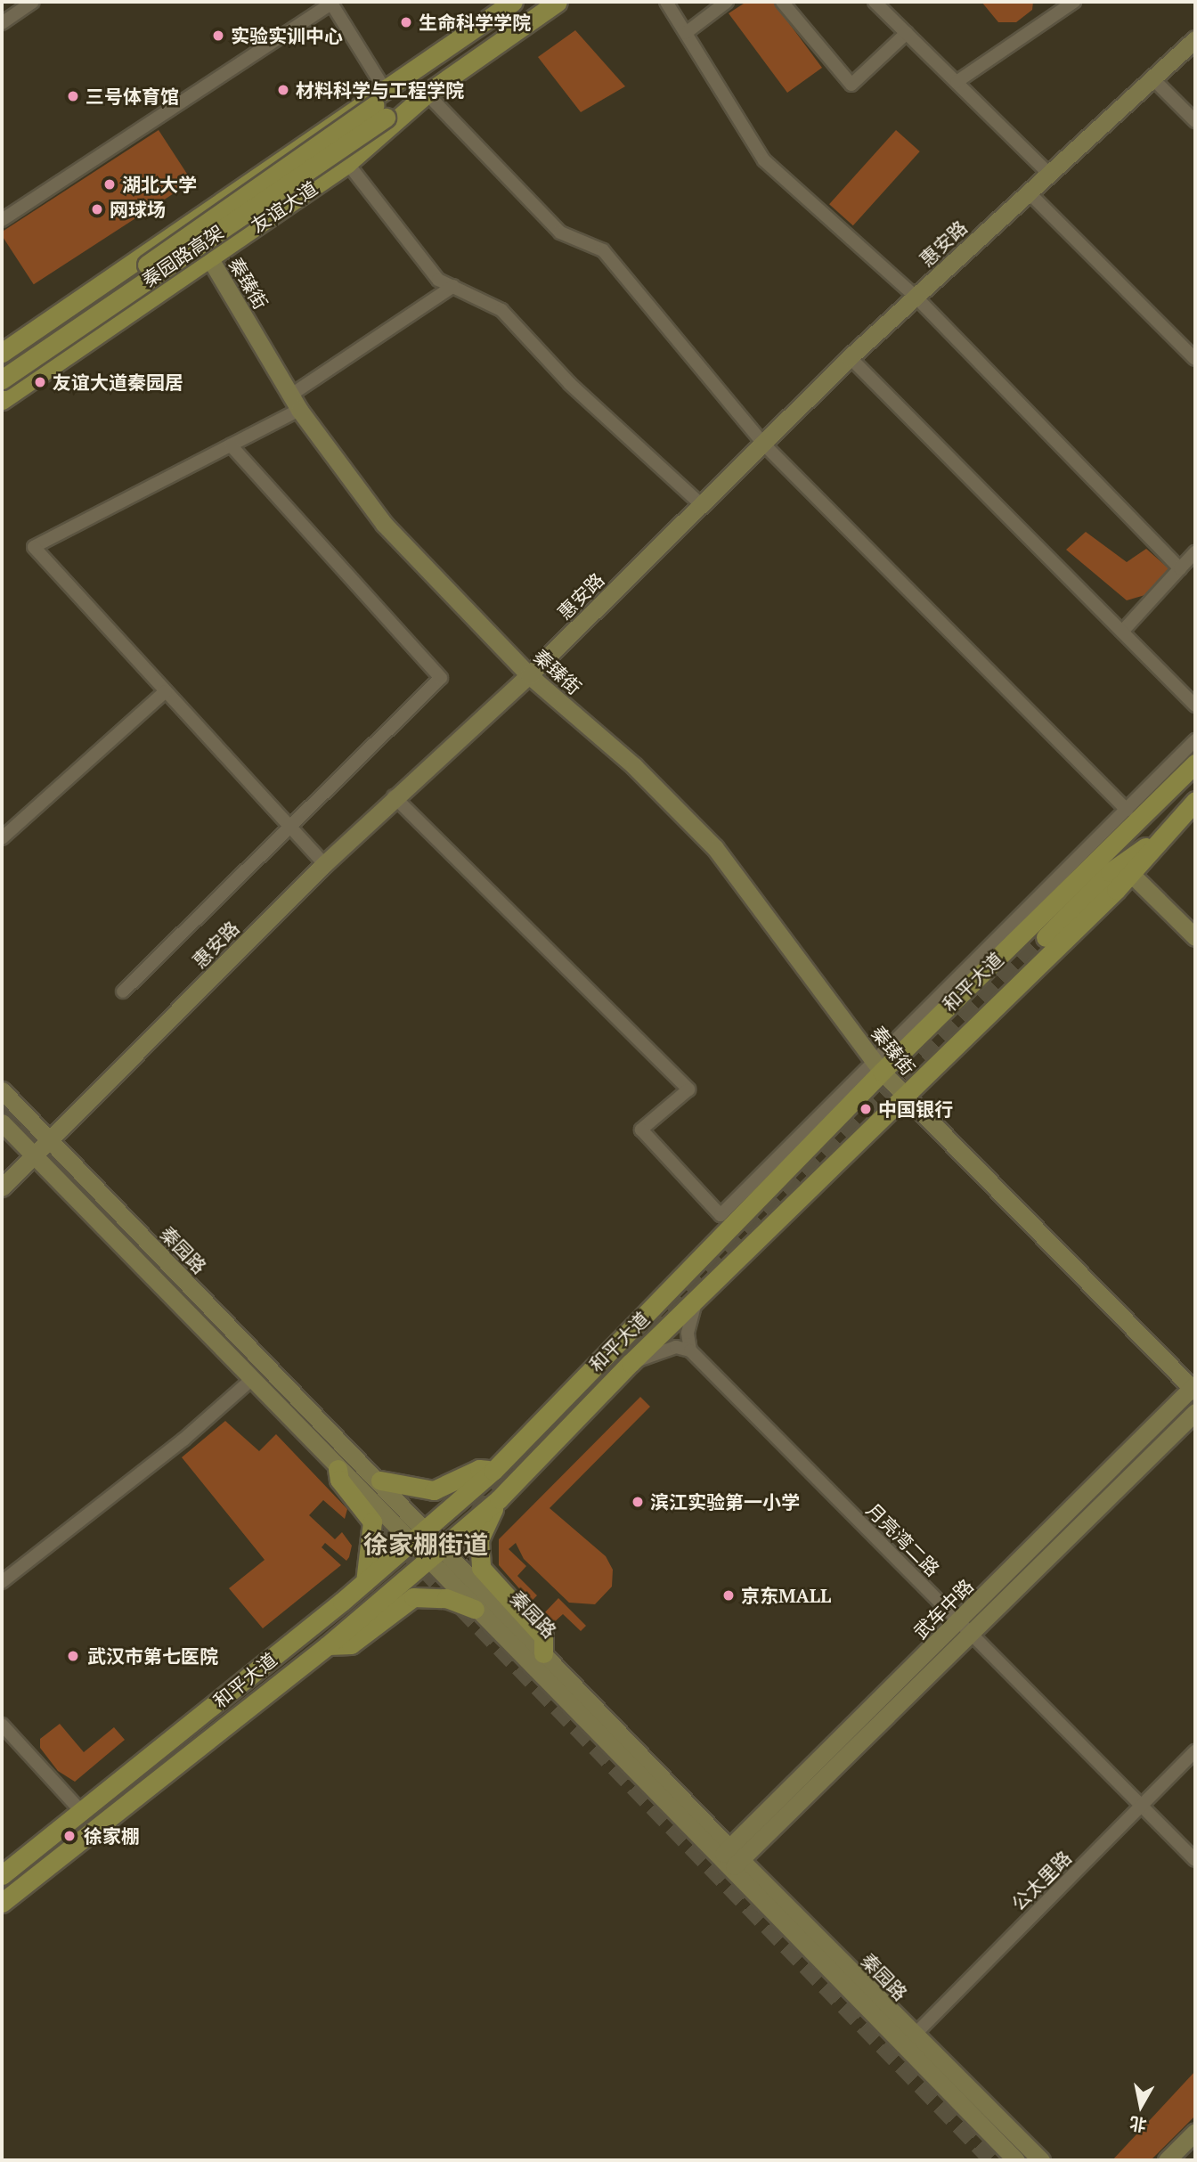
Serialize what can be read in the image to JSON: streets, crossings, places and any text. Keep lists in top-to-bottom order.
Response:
{
  "streets": {
    "main road": ["友谊大道", "秦园路高架", "和平大道"],
    "street": [
      "惠安路",
      "秦臻街",
      "秦园路",
      "月亮湾二路",
      "武车中路",
      "公太里路"
    ]
  },
  "crossings": [
    ["友谊大道", "秦园路高架"],
    ["友谊大道", "秦臻街"],
    ["惠安路", "秦臻街"],
    ["惠安路", "秦园路"],
    ["秦臻街", "和平大道"],
    ["秦臻街", "武车中路"],
    ["和平大道", "秦园路"],
    ["秦园路", "武车中路"],
    ["秦园路", "公太里路"],
    ["月亮湾二路", "武车中路"],
    ["月亮湾二路", "公太里路"]
  ],
  "districts": ["徐家棚街道"],
  "places": [
    "生命科学学院",
    "实验实训中心",
    "材料科学与工程学院",
    "三号体育馆",
    "湖北大学",
    "网球场",
    "友谊大道秦园居",
    "中国银行",
    "滨江实验第一小学",
    "京东MALL",
    "武汉市第七医院",
    "徐家棚"
  ],
  "north": "bottom"
}
